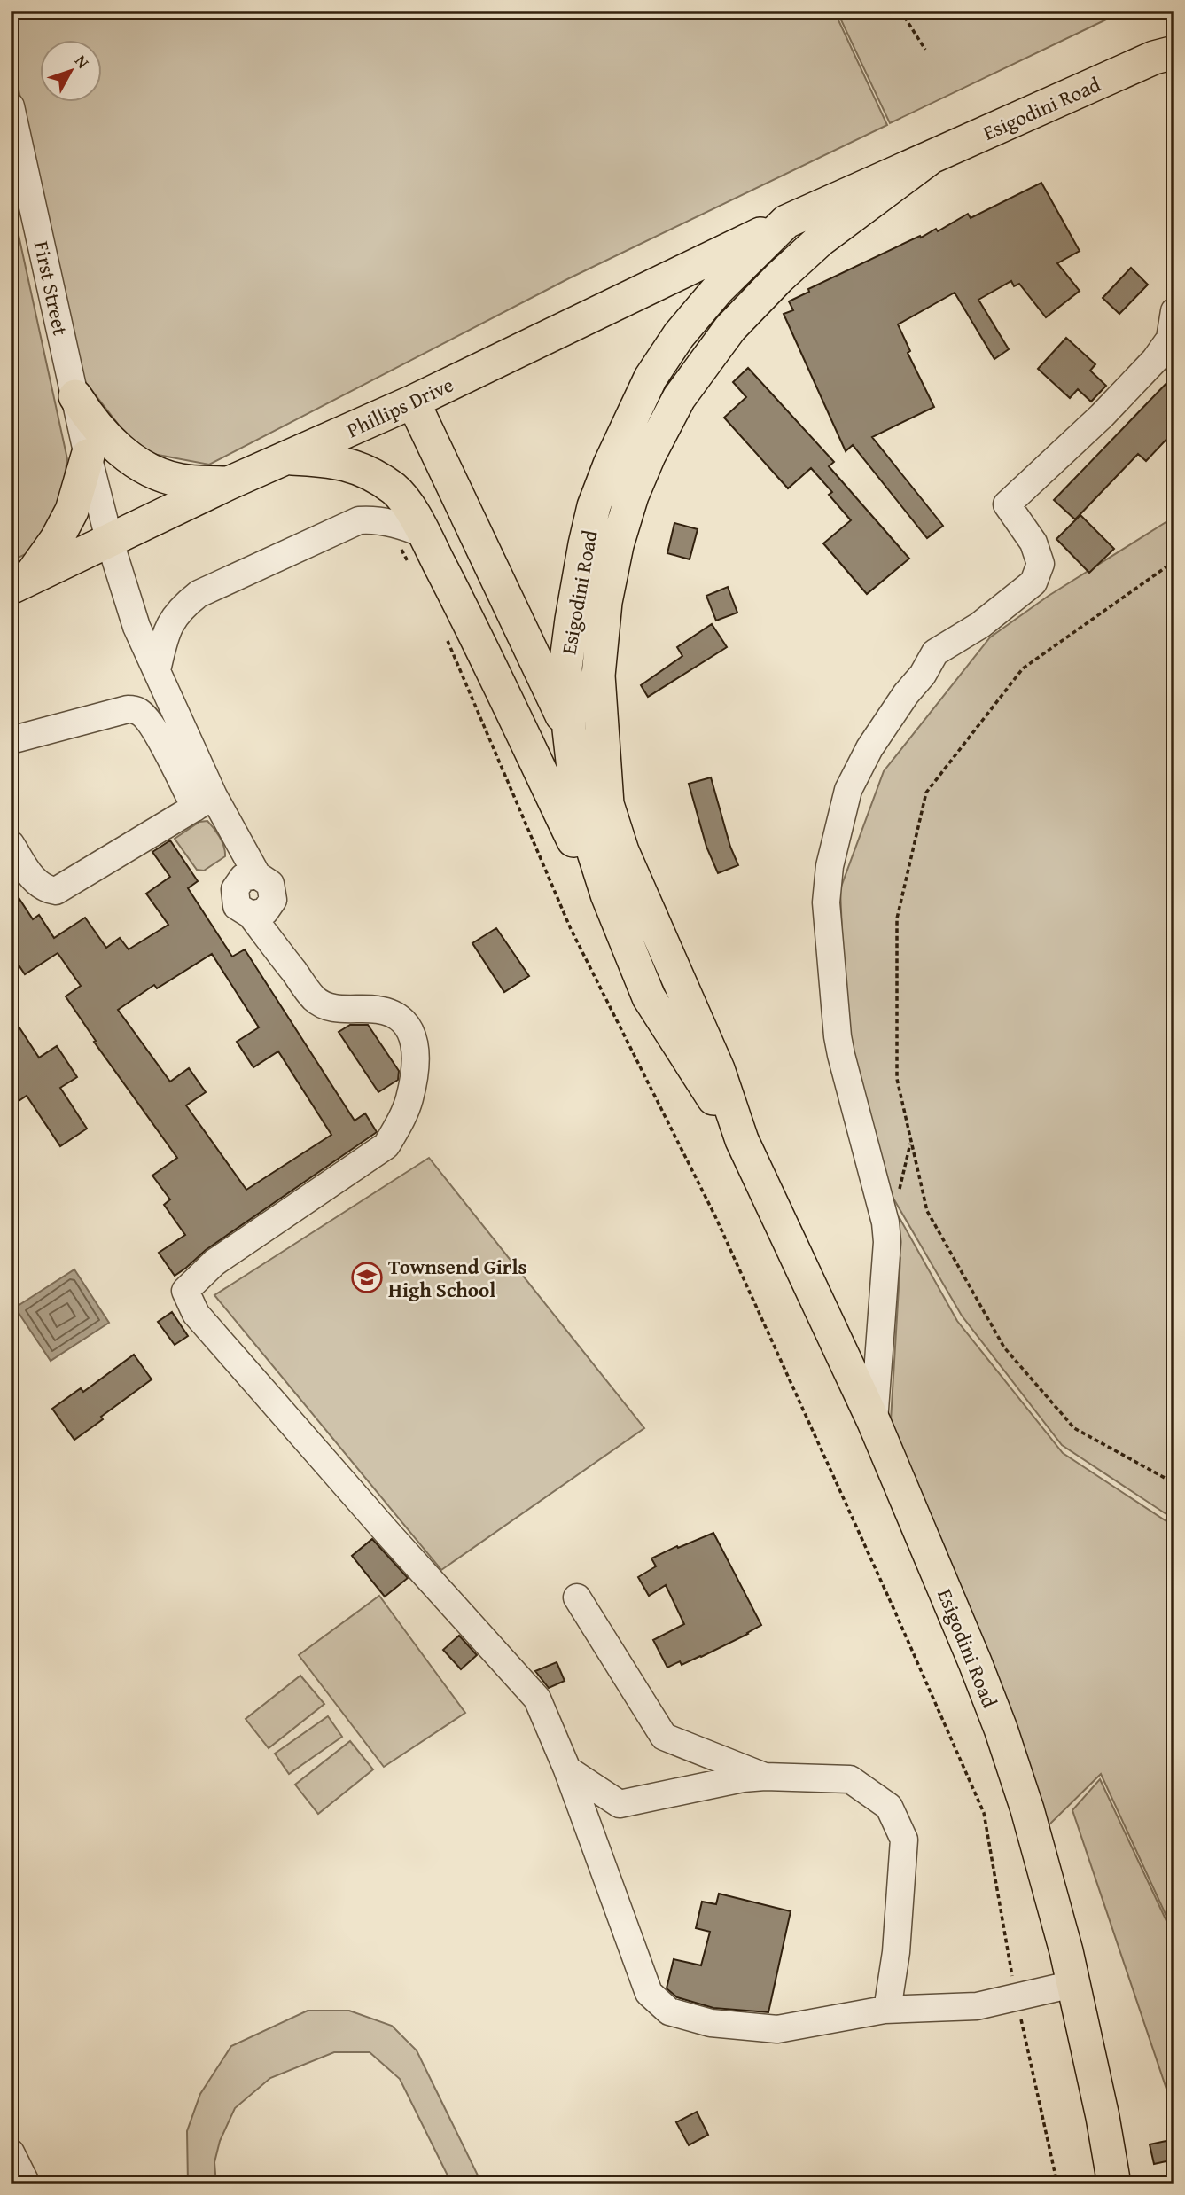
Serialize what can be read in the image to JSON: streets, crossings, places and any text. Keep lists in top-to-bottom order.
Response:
{
  "streets": {
    "main road": ["Esigodini Road", "Phillips Drive"],
    "street": ["First Street"]
  },
  "crossings": [
    ["Esigodini Road", "Phillips Drive"],
    ["First Street", "Phillips Drive"]
  ],
  "places": {
    "school or university": ["Townsend Girls High School"]
  },
  "north": "top right"
}
